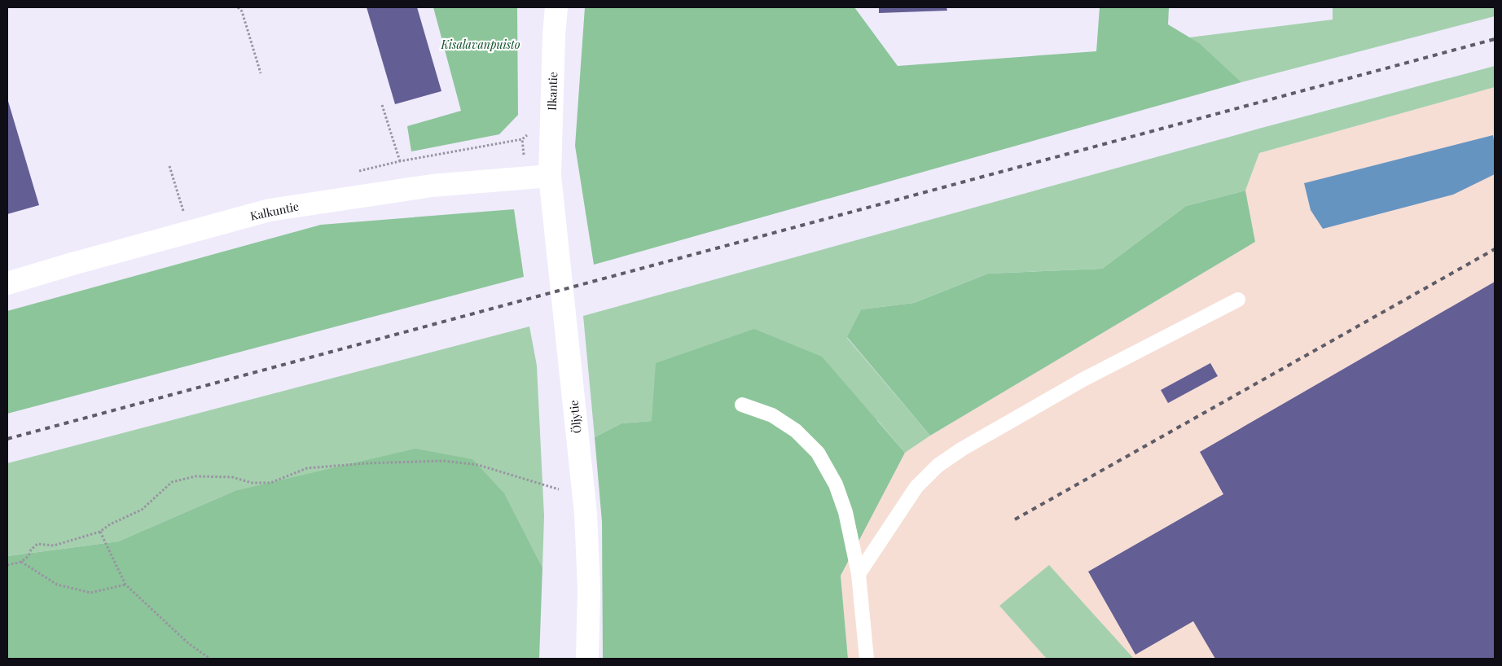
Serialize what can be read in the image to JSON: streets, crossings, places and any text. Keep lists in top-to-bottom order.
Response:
{
  "streets": {
    "main road": ["Ilkantie", "Kalkuntie", "Öljytie"]
  },
  "crossings": [
    ["Ilkantie", "Kalkuntie"],
    ["Ilkantie", "Öljytie"],
    ["Kalkuntie", "Öljytie"]
  ],
  "parks": ["Kisalavanpuisto"]
}
